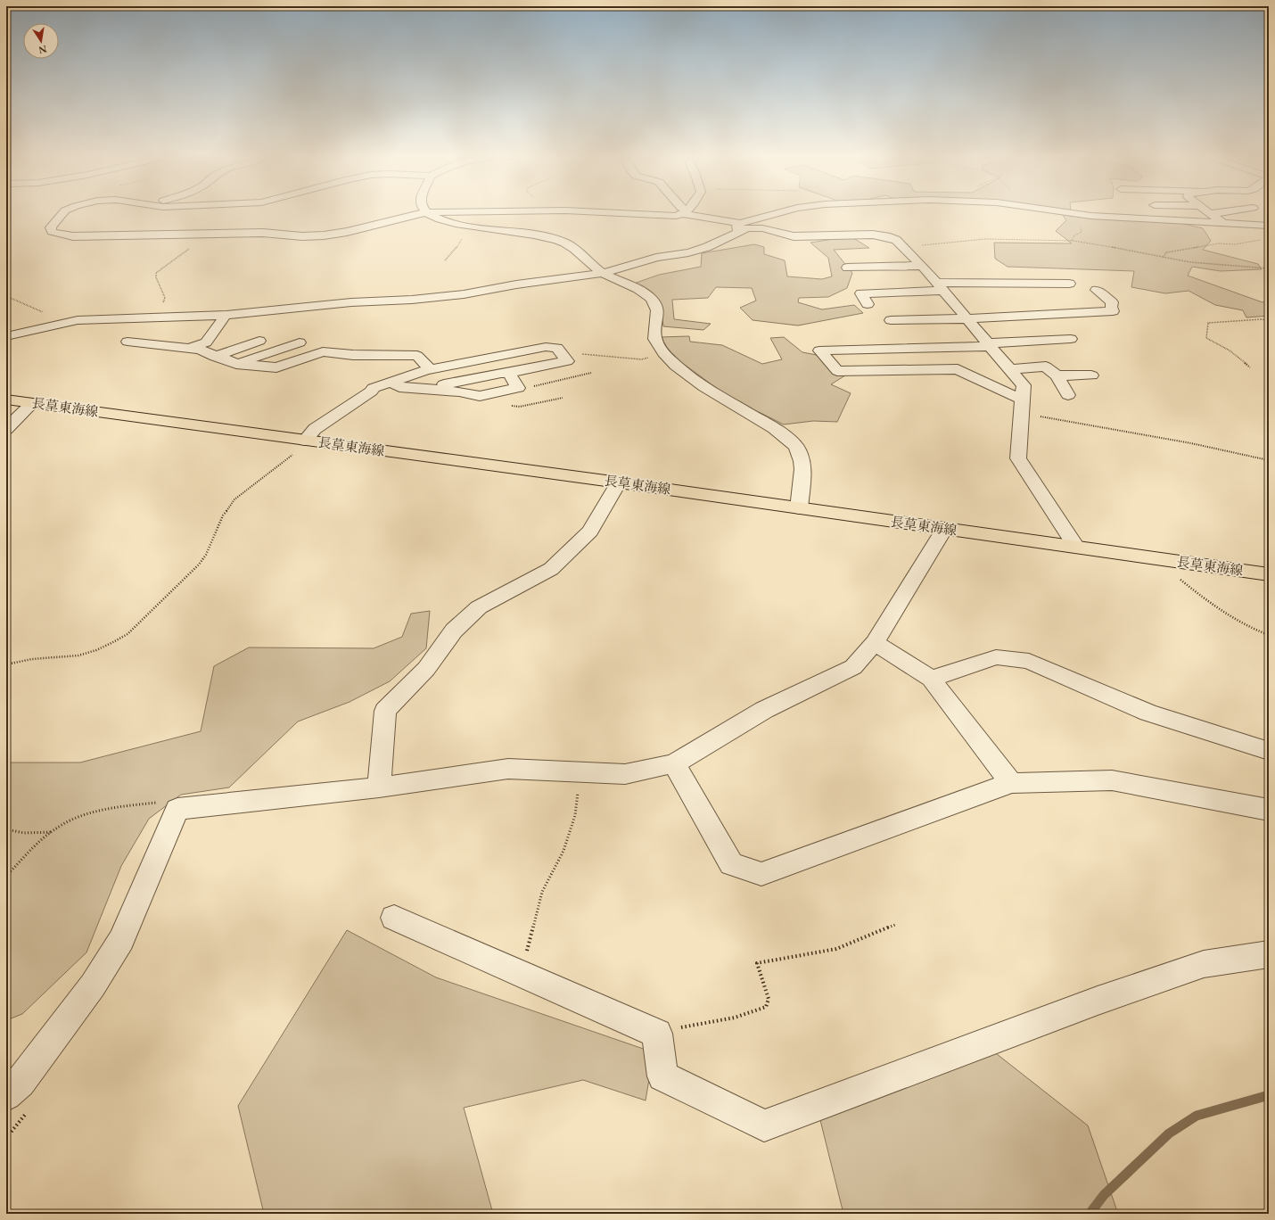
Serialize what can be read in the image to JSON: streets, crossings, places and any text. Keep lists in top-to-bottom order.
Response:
{
  "streets": {
    "main road": ["長草東海線"]
  },
  "north": "bottom"
}
